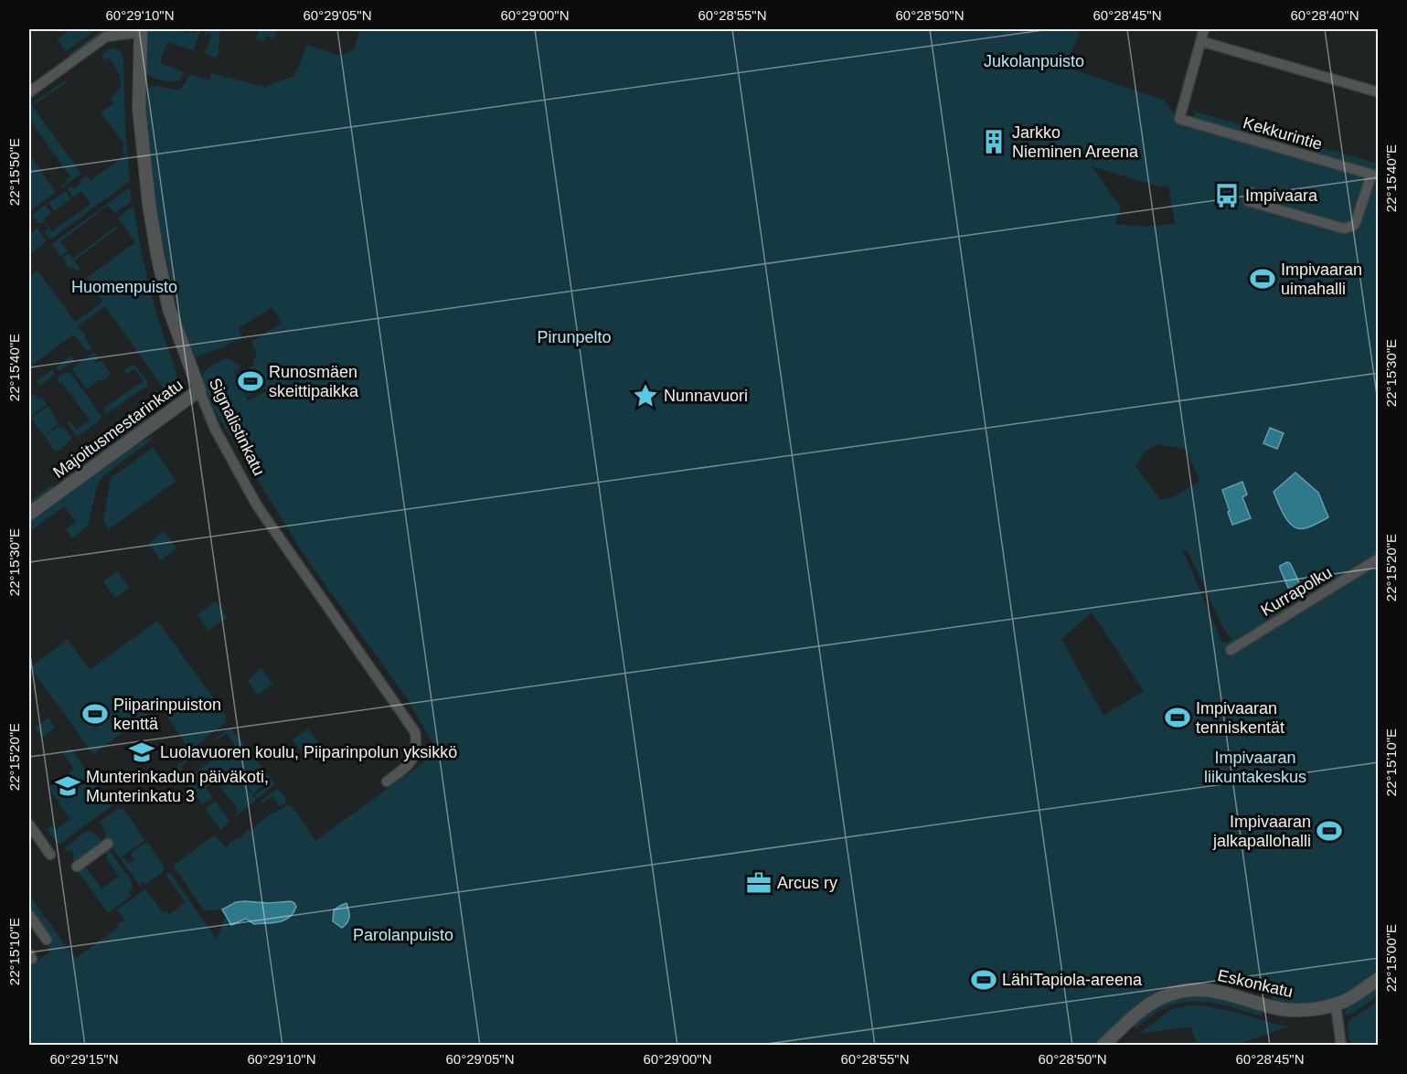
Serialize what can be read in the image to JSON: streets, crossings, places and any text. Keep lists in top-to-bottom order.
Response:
{
  "streets": {
    "street": [
      "Kekkurintie",
      "Signalistinkatu",
      "Majoitusmestarinkatu",
      "Kurrapolku",
      "Eskonkatu"
    ]
  },
  "crossings": [
    ["Signalistinkatu", "Majoitusmestarinkatu"]
  ],
  "parks": [
    "Jukolanpuisto",
    "Huomenpuisto",
    "Pirunpelto",
    "Impivaaran liikuntakeskus",
    "Parolanpuisto"
  ],
  "places": {
    "building": ["Jarkko Nieminen Areena"],
    "bus stop": ["Impivaara"],
    "sports": [
      "Impivaaran uimahalli",
      "Runosmäen skeittipaikka",
      "Piiparinpuiston kenttä",
      "Impivaaran tenniskentät",
      "Impivaaran jalkapallohalli",
      "LähiTapiola-areena"
    ],
    "place": ["Nunnavuori"],
    "school or university": ["Luolavuoren koulu, Piiparinpolun yksikkö", "Munterinkadun päiväkoti, Munterinkatu 3"],
    "office": ["Arcus ry"]
  },
  "coordinates": [
    "60°29'10\"N",
    "60°29'05\"N",
    "60°29'00\"N",
    "60°28'55\"N",
    "60°28'50\"N",
    "60°28'45\"N",
    "60°28'40\"N",
    "22°15'50\"E",
    "22°15'40\"E",
    "22°15'30\"E",
    "22°15'20\"E",
    "22°15'10\"E",
    "22°15'00\"E",
    "60°29'15\"N"
  ]
}
